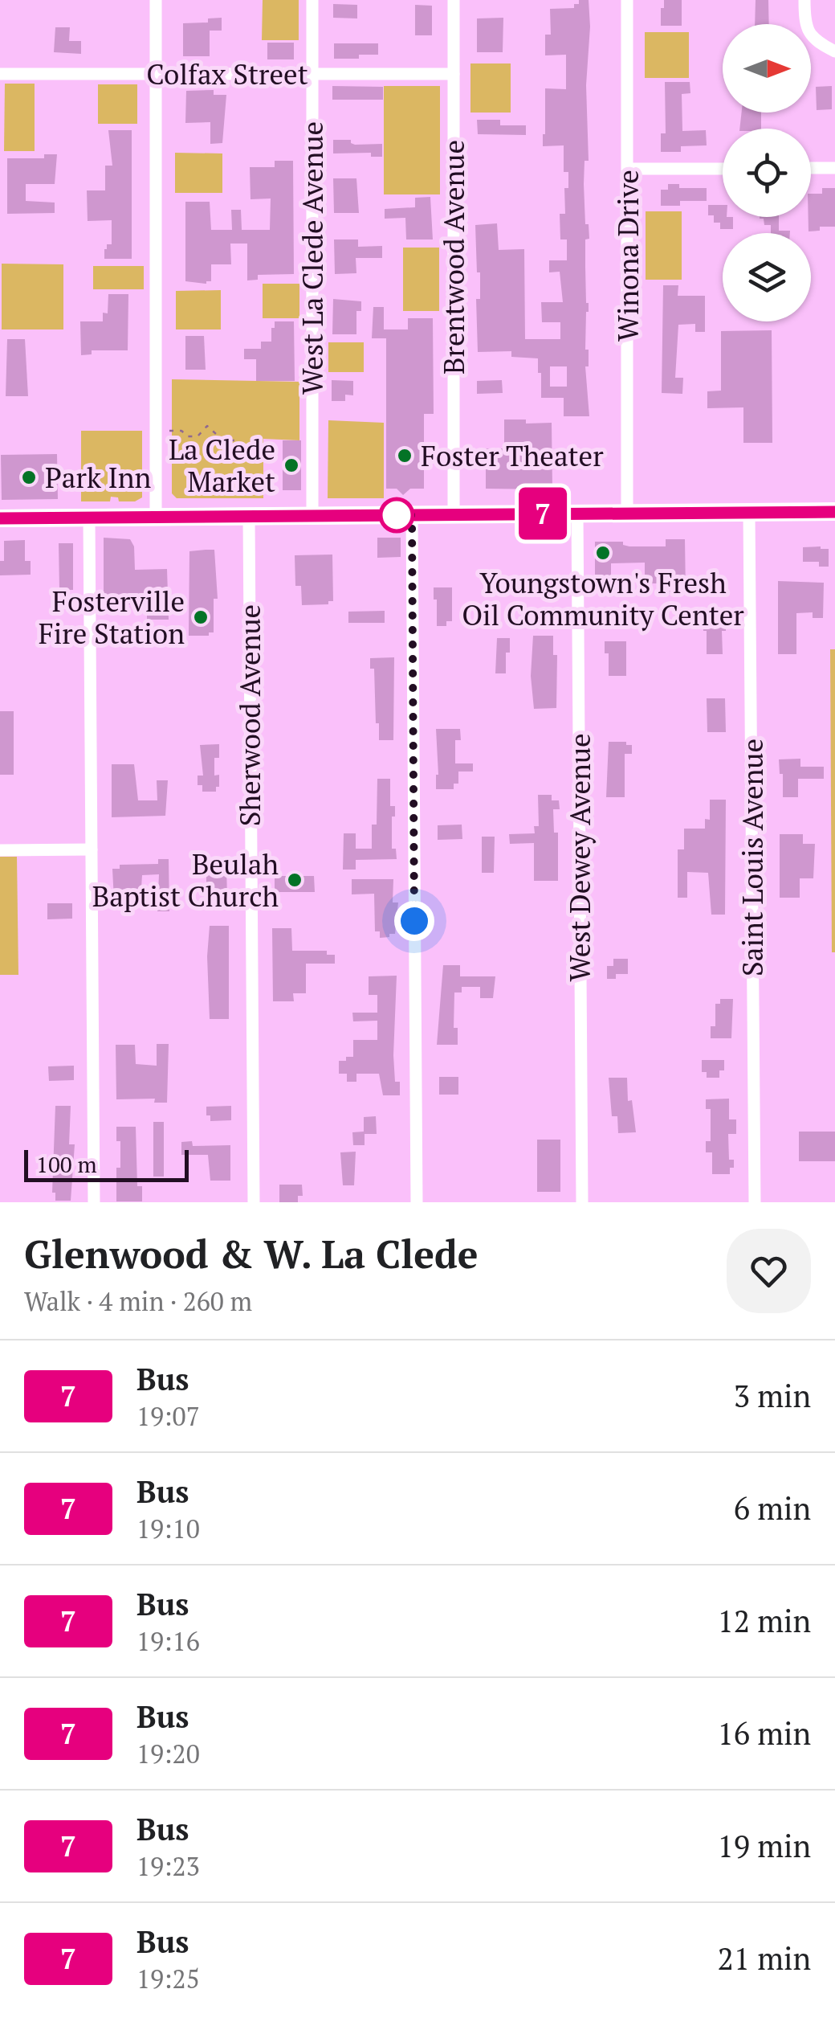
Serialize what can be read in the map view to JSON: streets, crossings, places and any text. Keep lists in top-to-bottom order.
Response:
{
  "streets": {
    "street": [
      "Colfax Street",
      "Winona Drive",
      "Brentwood Avenue",
      "West La Clede Avenue",
      "Sherwood Avenue",
      "West Dewey Avenue",
      "Saint Louis Avenue"
    ]
  },
  "crossings": [
    ["Colfax Street", "Brentwood Avenue"],
    ["Colfax Street", "West La Clede Avenue"]
  ],
  "places": [
    "Foster Theater",
    "La Clede Market",
    "Park Inn",
    "Youngstown's Fresh Oil Community Center",
    "Fosterville Fire Station",
    "Beulah Baptist Church"
  ],
  "lines": ["bus line 7"],
  "scale_bar": "100 m",
  "north": "right",
  "page": {
    "on_map": "7",
    "scale": "100 m",
    "heading": ["Glenwood & W. La Clede", "Walk · 4 min · 260 m"],
    "list": [
      {
        "mark": "7",
        "name": "Bus",
        "note": "19:07",
        "value": "3 min"
      },
      {
        "mark": "7",
        "name": "Bus",
        "note": "19:10",
        "value": "6 min"
      },
      {
        "mark": "7",
        "name": "Bus",
        "note": "19:16",
        "value": "12 min"
      },
      {
        "mark": "7",
        "name": "Bus",
        "note": "19:20",
        "value": "16 min"
      },
      {
        "mark": "7",
        "name": "Bus",
        "note": "19:23",
        "value": "19 min"
      },
      {
        "mark": "7",
        "name": "Bus",
        "note": "19:25",
        "value": "21 min"
      }
    ]
  }
}
